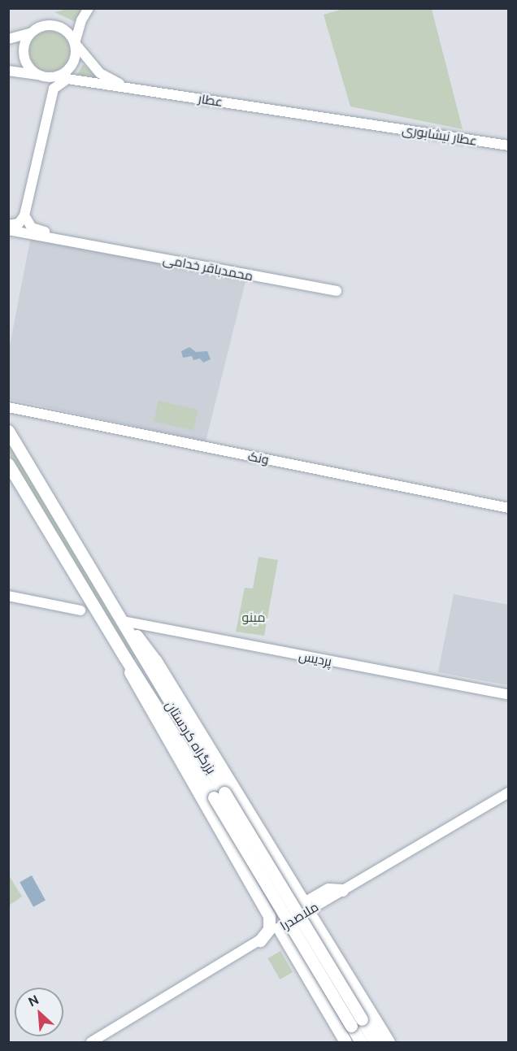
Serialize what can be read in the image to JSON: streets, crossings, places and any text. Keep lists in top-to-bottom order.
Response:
{
  "streets": {
    "highway": ["بزرگراه کردستان"],
    "main road": [
      "عطار",
      "عطار نیشابوری",
      "محمدباقر خدامی",
      "ونک",
      "پردیس",
      "ملاصدرا"
    ]
  },
  "crossings": [
    ["عطار", "عطار نیشابوری"],
    ["پردیس", "بزرگراه کردستان"]
  ],
  "parks": ["مینو"],
  "north": "top left"
}
